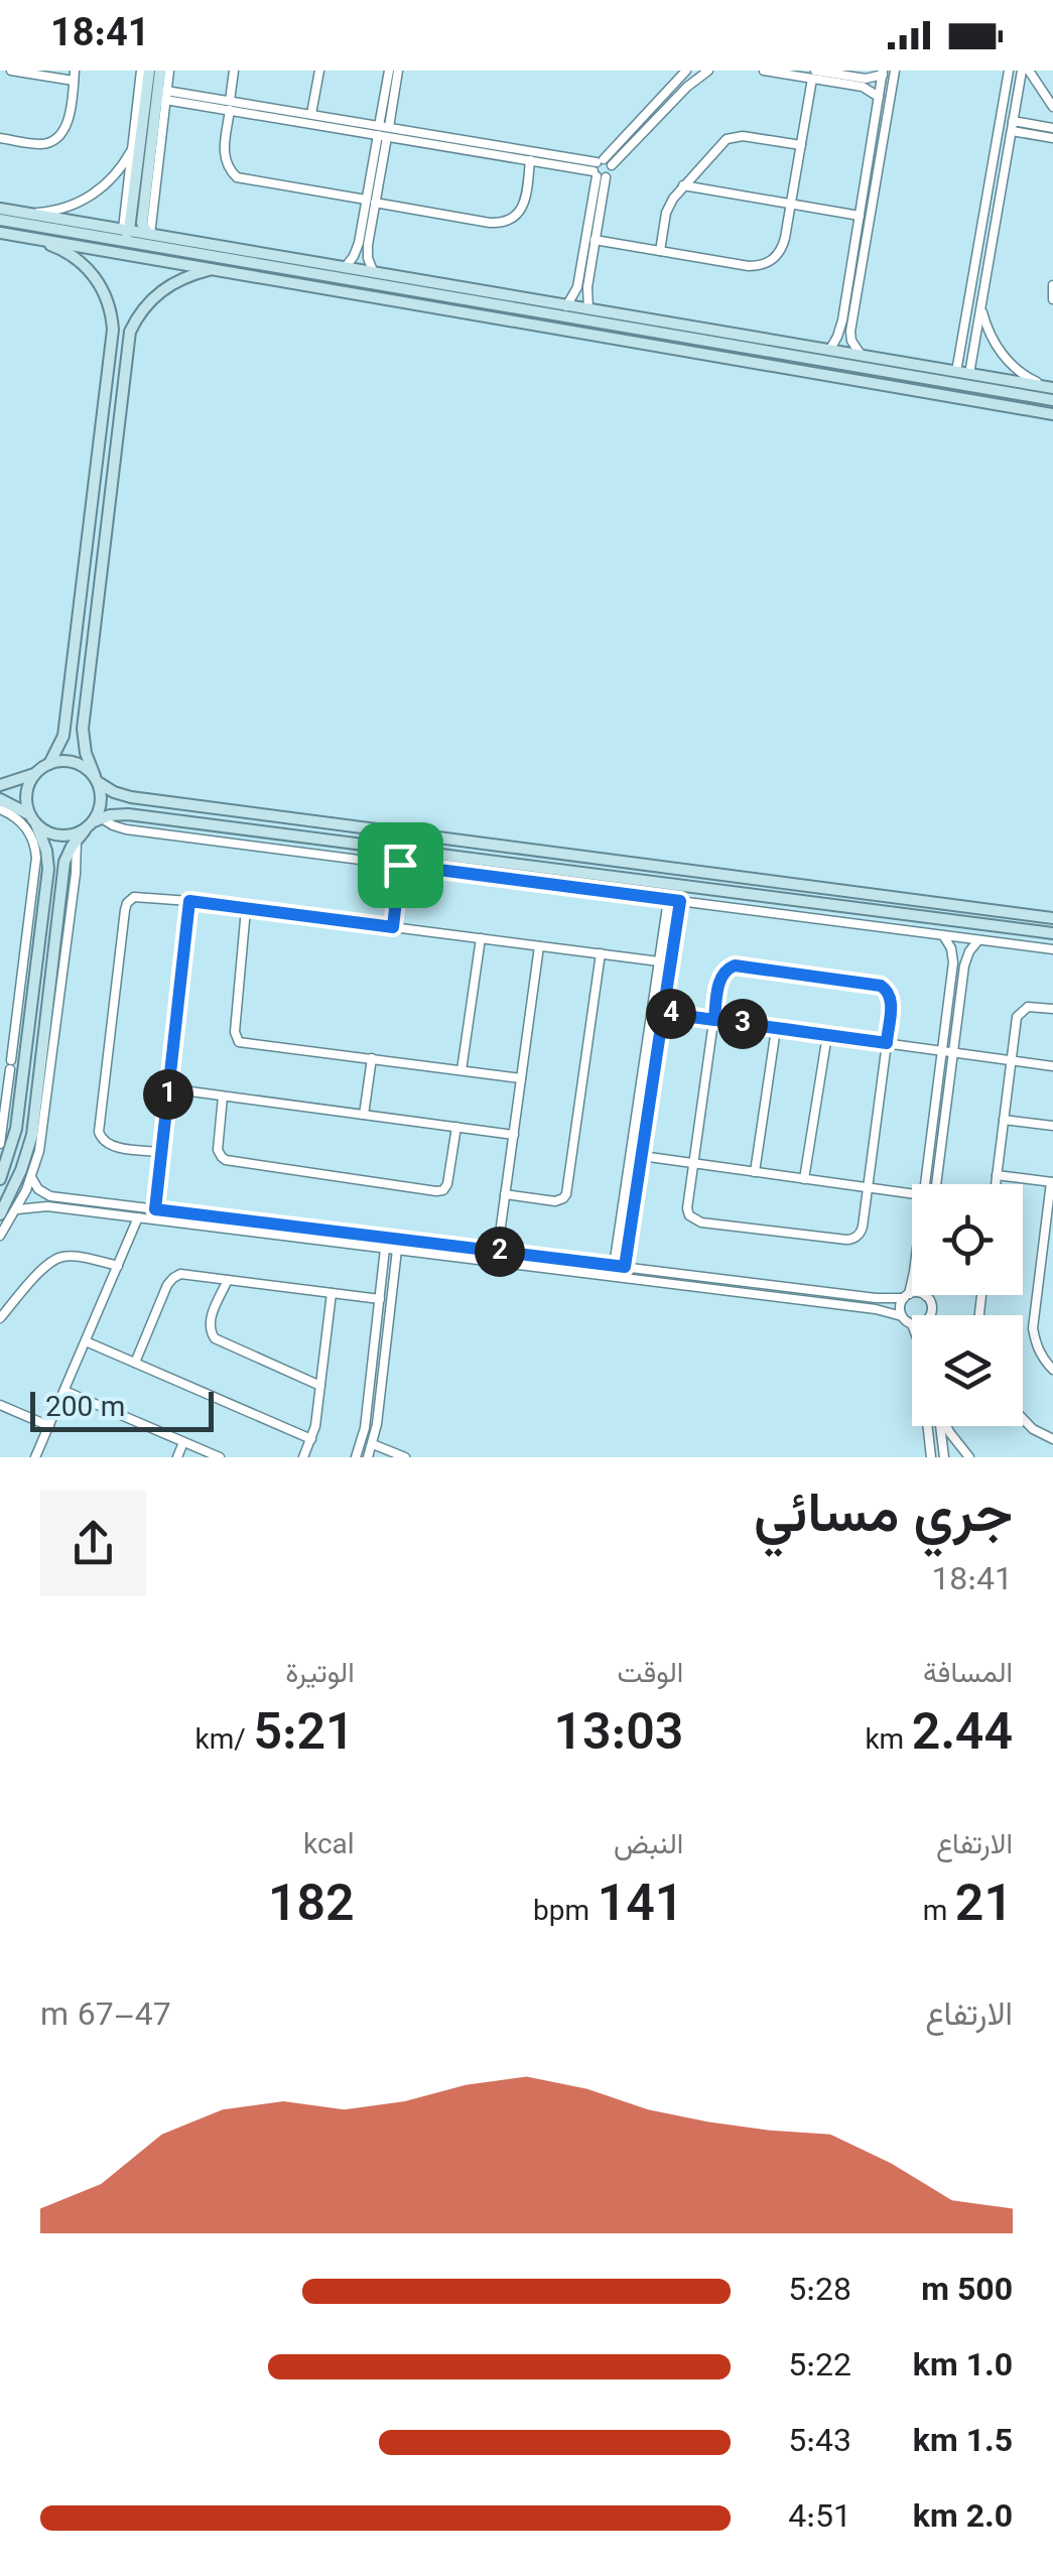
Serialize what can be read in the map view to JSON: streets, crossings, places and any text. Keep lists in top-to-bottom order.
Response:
{
  "scale_bar": "200 m",
  "page": {
    "status": "18:41",
    "pins": [
      "4",
      "3",
      "1",
      "2"
    ],
    "scale": "200 m",
    "heading": ["جري مسائي", "18:41"],
    "stats": [
      ["المسافة", "2.44 km"],
      ["الوقت", "13:03"],
      ["الوتيرة", "5:21 /km"],
      ["الارتفاع", "21 m"],
      ["النبض", "141 bpm"],
      ["kcal", "182"]
    ],
    "chart": ["الارتفاع", "47–67 m"],
    "list": [
      {
        "name": "500 m",
        "note": "5:28"
      },
      {
        "name": "1.0 km",
        "note": "5:22"
      },
      {
        "name": "1.5 km",
        "note": "5:43"
      },
      {
        "name": "2.0 km",
        "note": "4:51"
      }
    ]
  }
}
